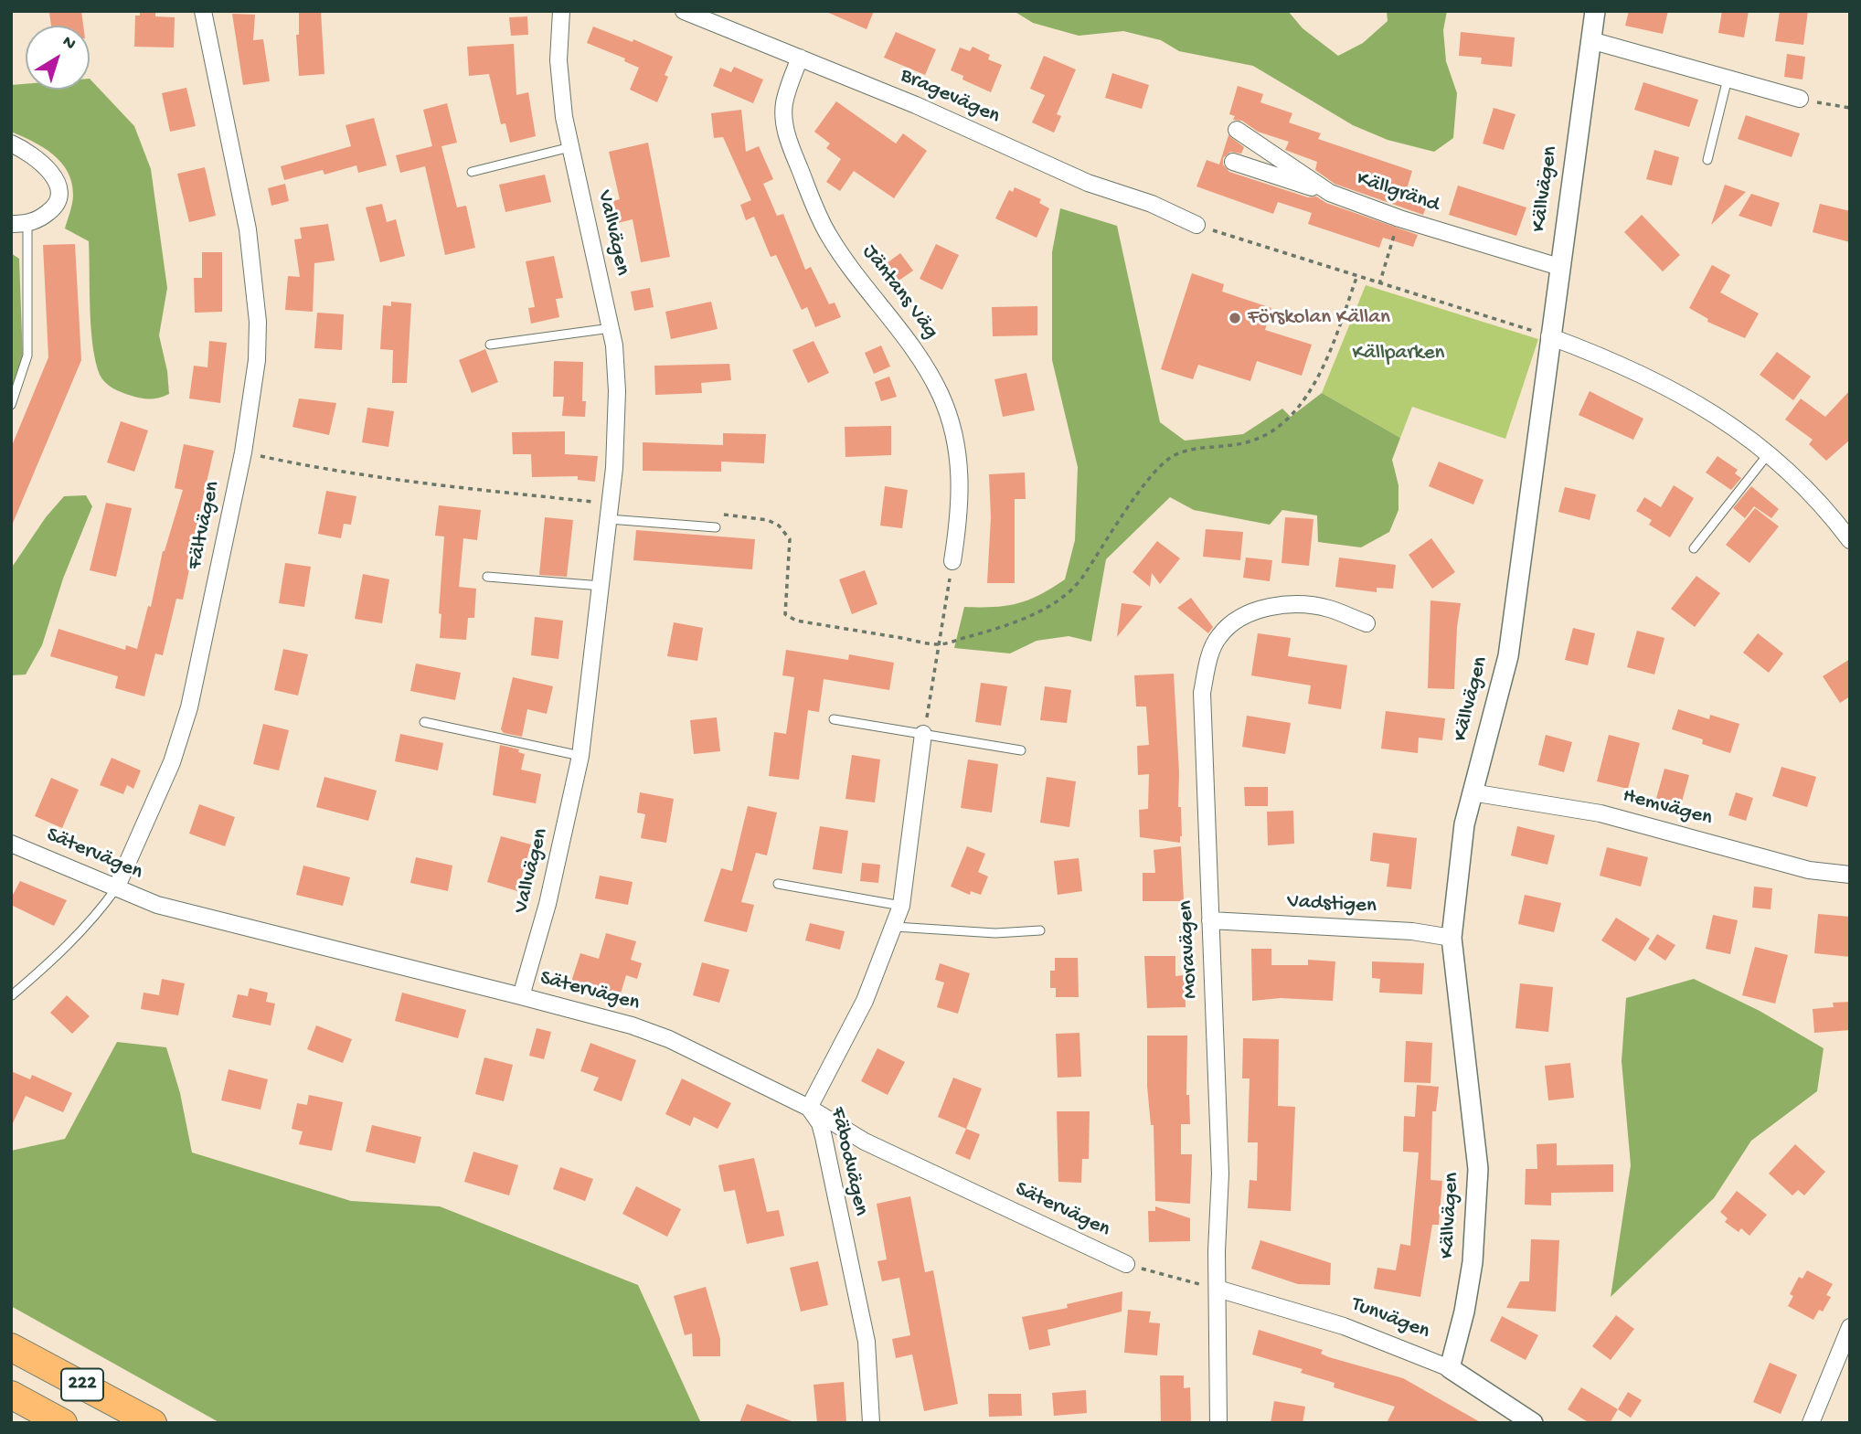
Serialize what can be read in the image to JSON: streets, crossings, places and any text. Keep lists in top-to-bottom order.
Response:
{
  "streets": {
    "highway": ["222"],
    "street": [
      "Bragevägen",
      "Källvägen",
      "Källgränd",
      "Vallvägen",
      "Jäntans Väg",
      "Fältvägen",
      "Hemvägen",
      "Sätervägen",
      "Vadstigen",
      "Moravägen",
      "Fäbodvägen",
      "Tunvägen"
    ]
  },
  "crossings": [
    ["Bragevägen", "Jäntans Väg"],
    ["Källvägen", "Källgränd"],
    ["Källvägen", "Hemvägen"],
    ["Källvägen", "Vadstigen"],
    ["Källvägen", "Tunvägen"],
    ["Vallvägen", "Sätervägen"],
    ["Fältvägen", "Sätervägen"],
    ["Sätervägen", "Fäbodvägen"],
    ["Vadstigen", "Moravägen"],
    ["Moravägen", "Tunvägen"]
  ],
  "parks": ["Källparken"],
  "places": ["Förskolan Källan"],
  "north": "top right"
}
